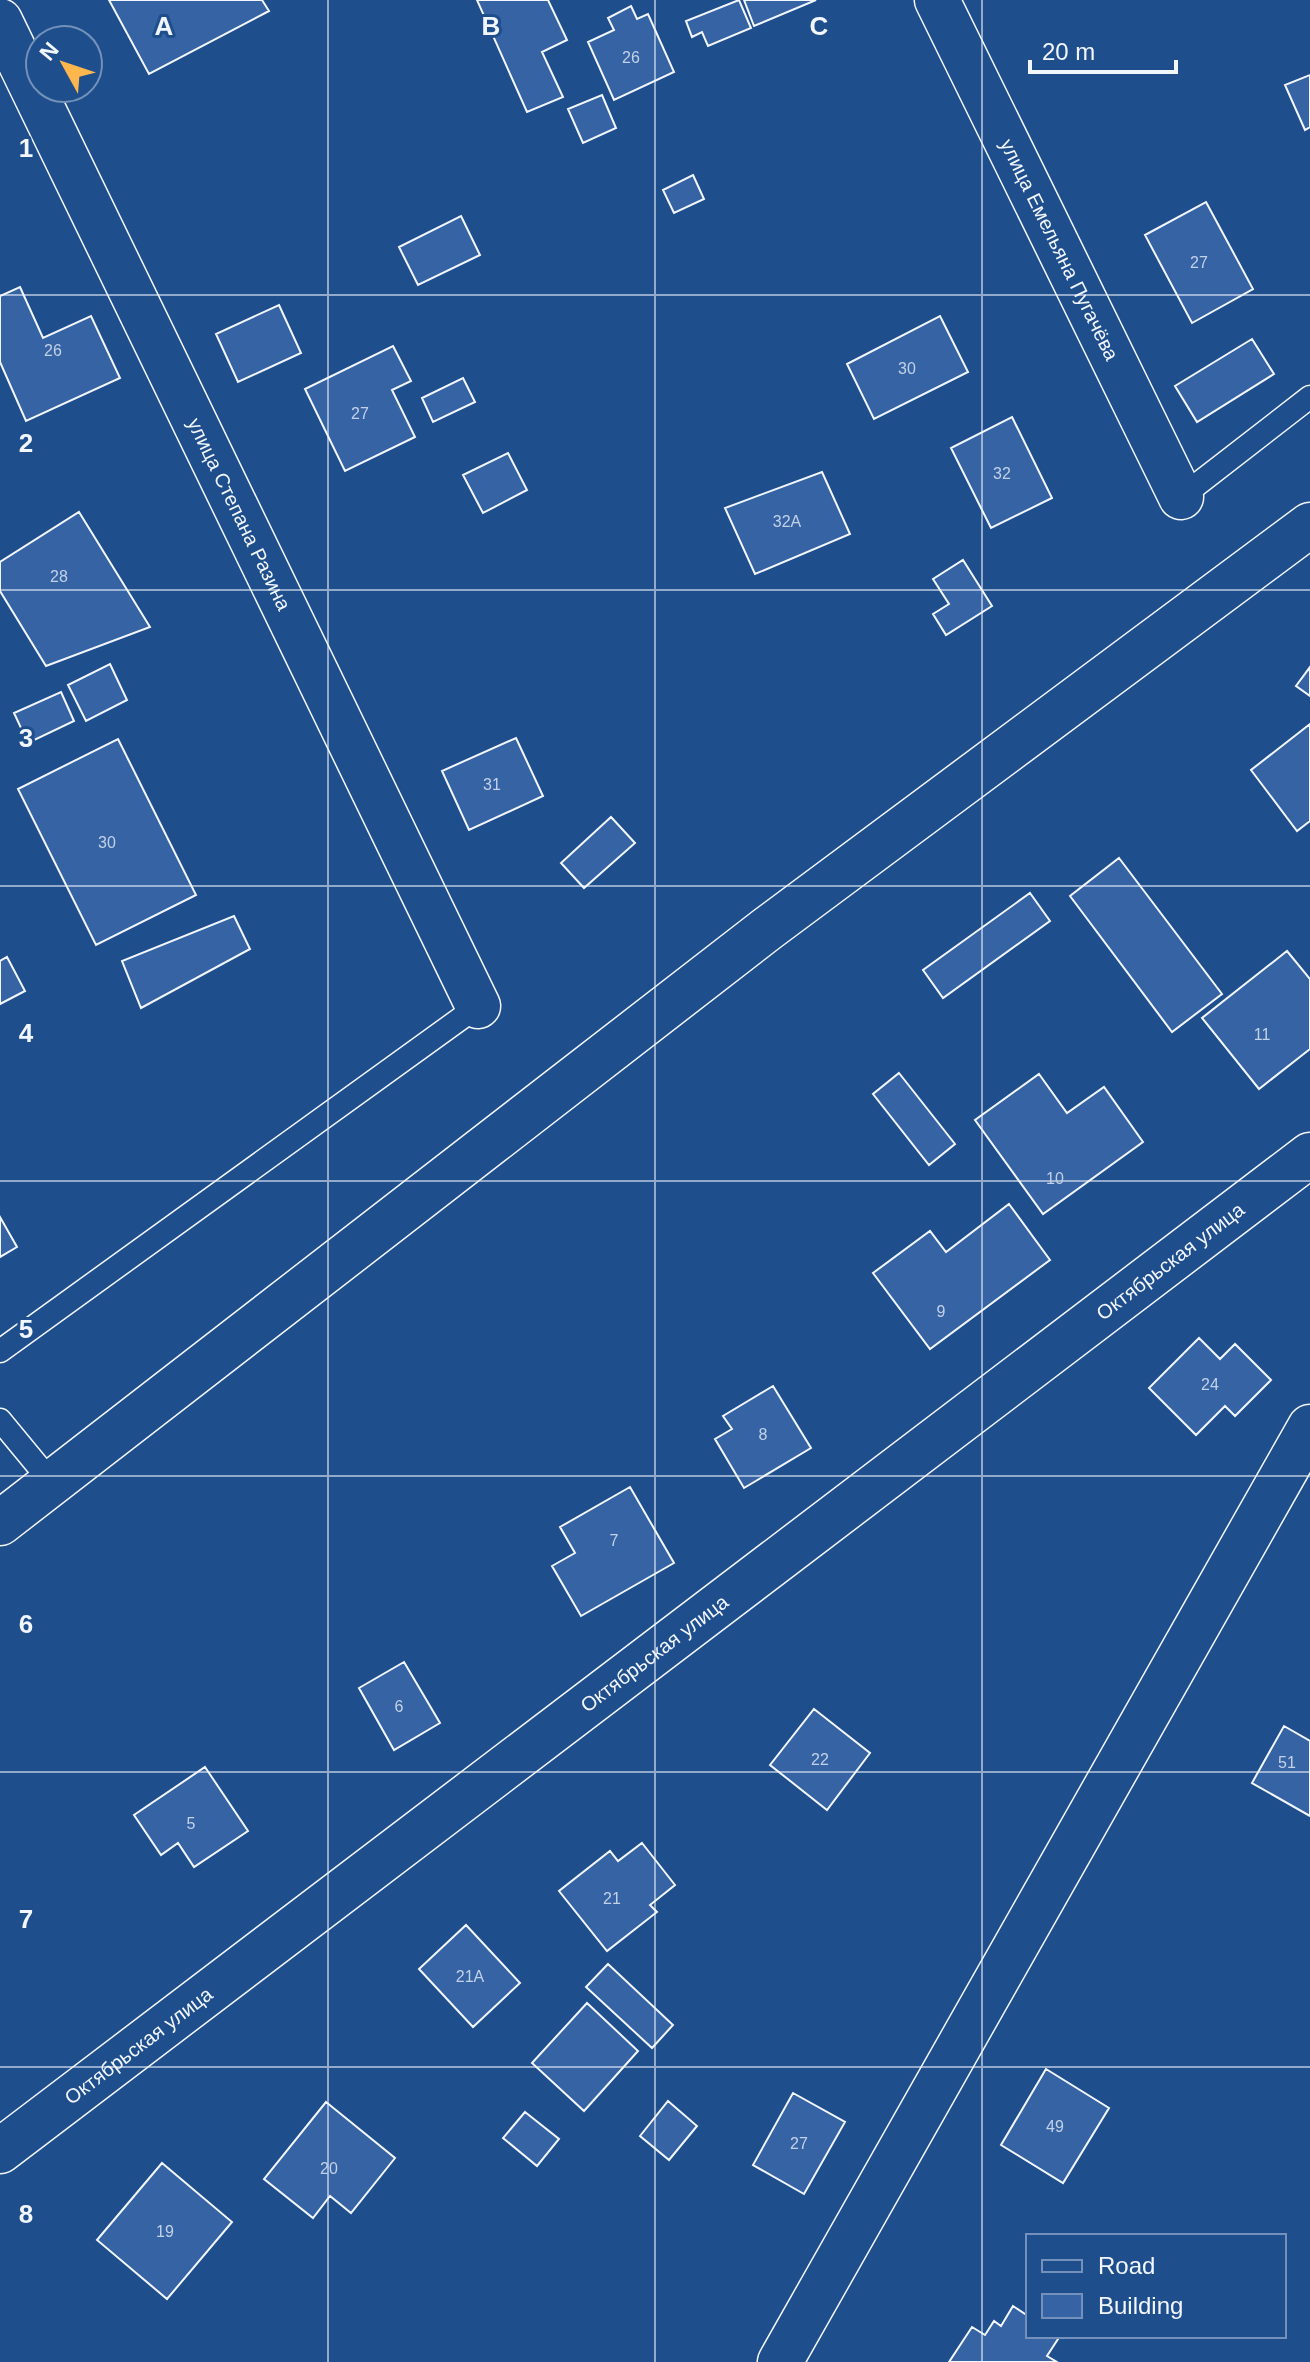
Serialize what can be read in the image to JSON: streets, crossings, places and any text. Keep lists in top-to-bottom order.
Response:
{
  "streets": {
    "street": ["улица Емельяна Пугачёва", "улица Степана Разина", "Октябрьская улица"]
  },
  "house_numbers": [
    "26",
    "27",
    "26",
    "30",
    "27",
    "32",
    "32А",
    "28",
    "31",
    "30",
    "11",
    "10",
    "9",
    "24",
    "8",
    "7",
    "6",
    "22",
    "51",
    "5",
    "21",
    "21А",
    "49",
    "27",
    "20",
    "19"
  ],
  "legend": ["Road", "Building"],
  "scale_bar": "20 m",
  "north": "top left",
  "grid": {
    "columns": ["A", "B", "C"],
    "rows": [
      "1",
      "2",
      "3",
      "4",
      "5",
      "6",
      "7",
      "8"
    ]
  }
}
